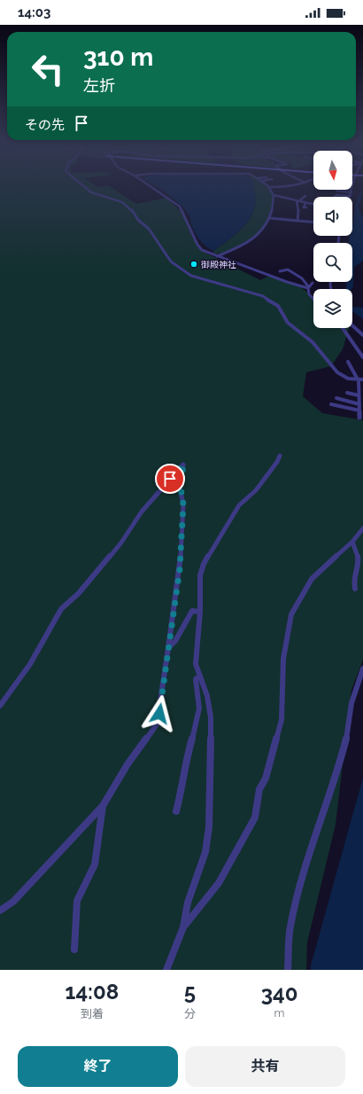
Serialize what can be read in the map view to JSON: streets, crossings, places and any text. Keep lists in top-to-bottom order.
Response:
{
  "places": ["御殿神社"],
  "north": "bottom",
  "page": {
    "status": "14:03",
    "turn": ["310 m", "左折"],
    "then": "その先",
    "eta": [
      "14:08",
      "到着",
      "5",
      "分",
      "340",
      "m"
    ],
    "buttons": ["終了", "共有"]
  }
}
